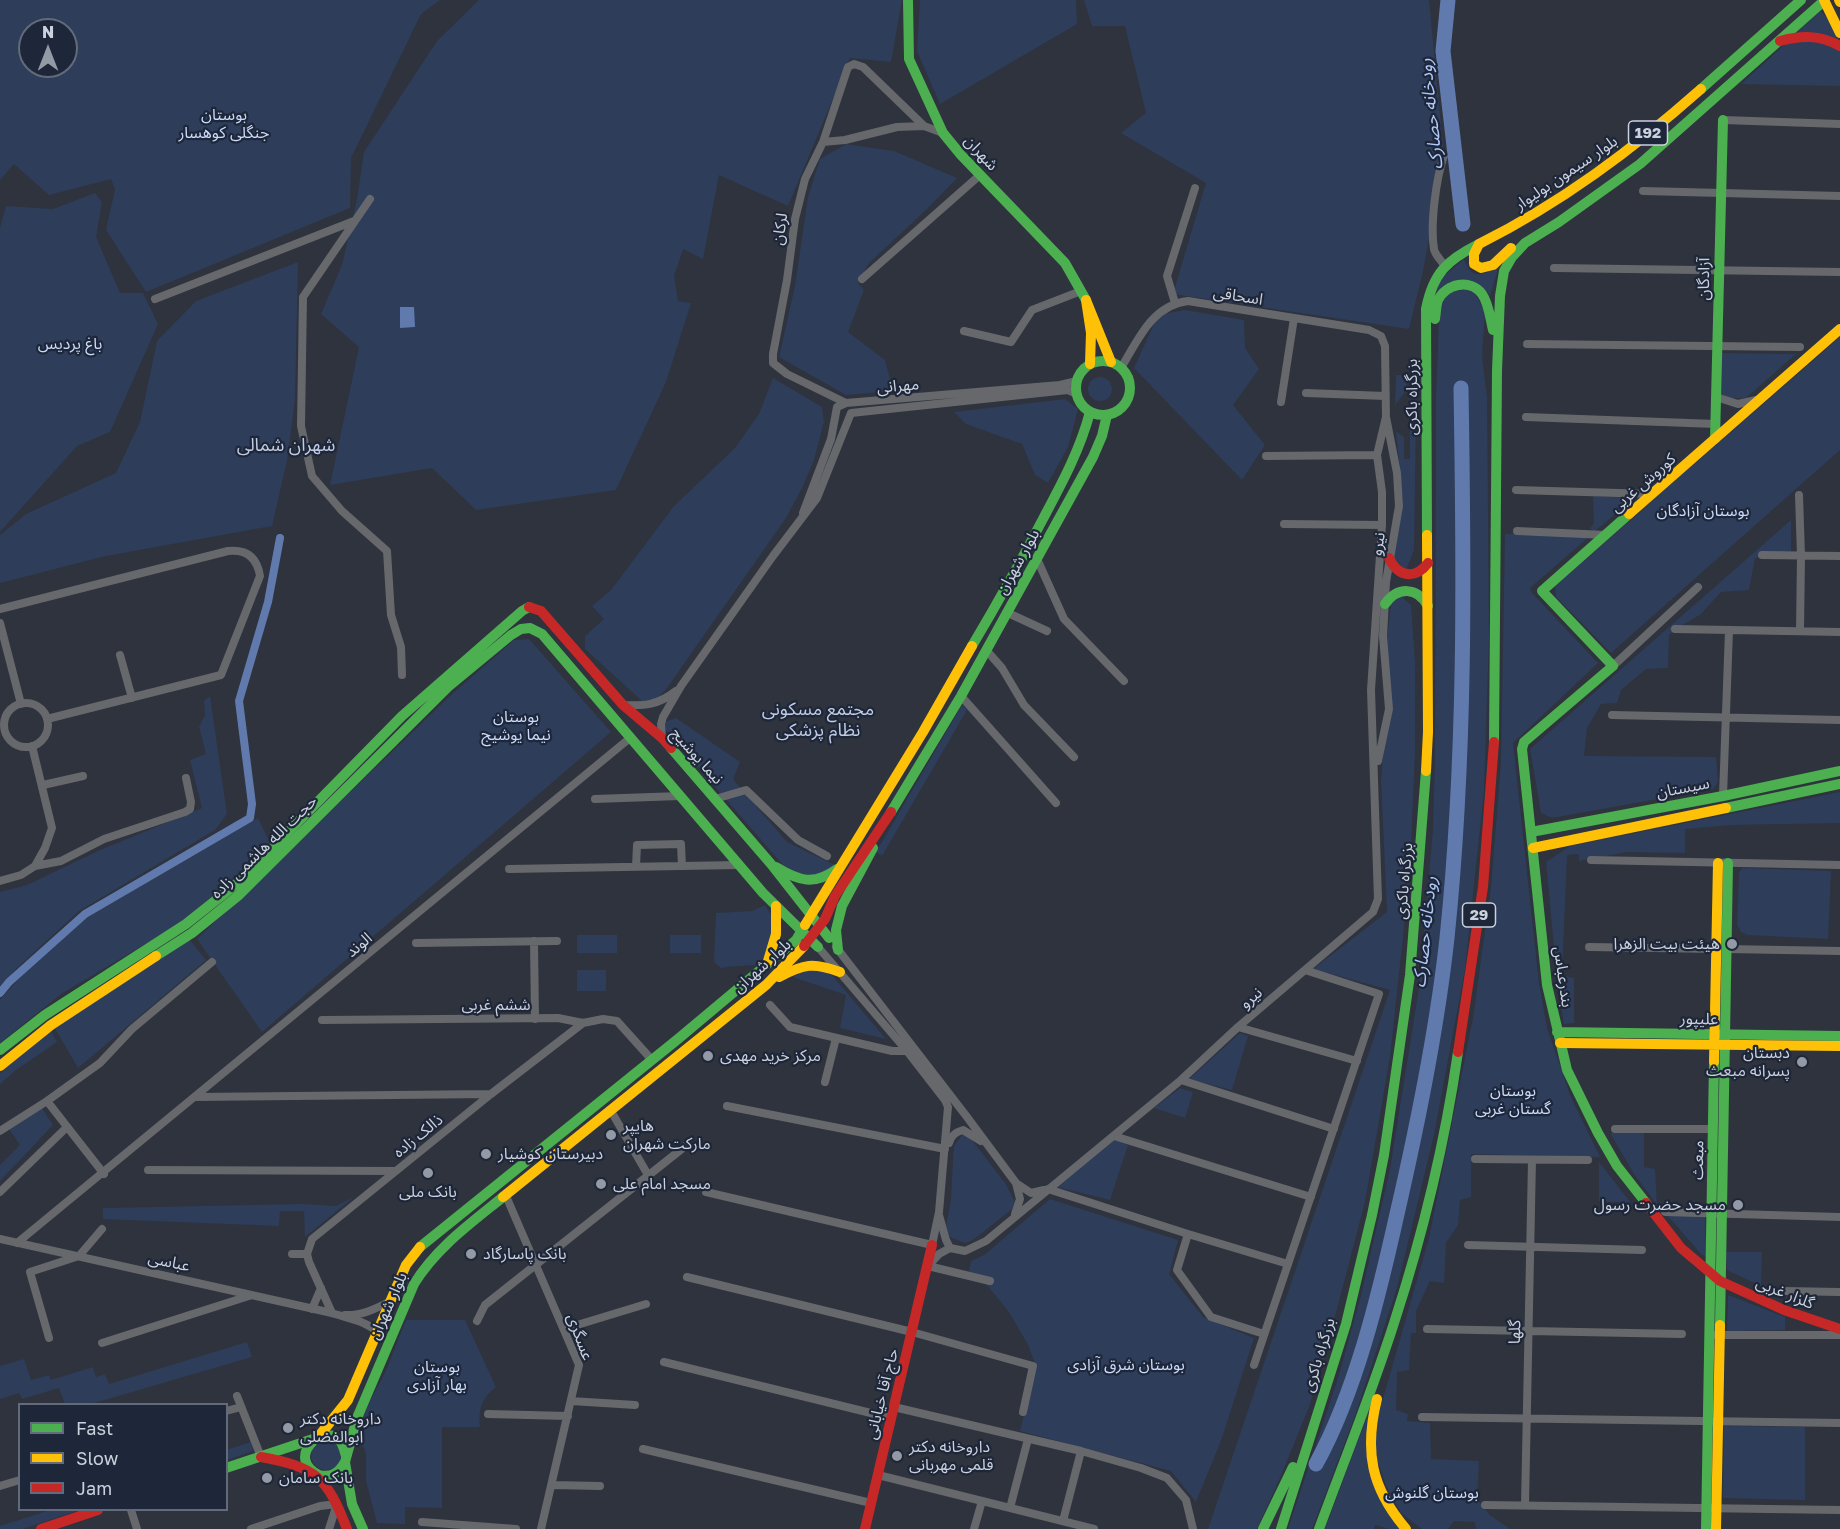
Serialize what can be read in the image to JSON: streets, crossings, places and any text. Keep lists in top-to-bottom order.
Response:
{
  "streets": {
    "main road": [
      "192",
      "شهران",
      "بلوار سیمون بولیوار",
      "آزادگان",
      "بزرگراه باکری",
      "کوروش غربی",
      "بلوار شهران",
      "نیما یوشیج",
      "سیستان",
      "حجت الله هاشمی زاده",
      "29",
      "بندرعباس",
      "علیپور",
      "مبعث",
      "گلزار غربی",
      "حاج آقا خیابانی"
    ],
    "street": [
      "لرکان",
      "اسحاقی",
      "مهرانی",
      "نیرو",
      "الوند",
      "ششم غربی",
      "ذالک زاده",
      "عباسی",
      "گلها",
      "عسگری"
    ]
  },
  "crossings": [
    ["شهران", "مهرانی"],
    ["شهران", "بلوار شهران"],
    ["بلوار سیمون بولیوار", "بزرگراه باکری"],
    ["بلوار سیمون بولیوار", "29"],
    ["لرکان", "مهرانی"],
    ["آزادگان", "کوروش غربی"],
    ["اسحاقی", "نیرو"],
    ["مهرانی", "بلوار شهران"],
    ["کوروش غربی", "بندرعباس"],
    ["نیرو", "حاج آقا خیابانی"],
    ["بلوار شهران", "نیما یوشیج"],
    ["بلوار شهران", "ششم غربی"],
    ["بلوار شهران", "عسگری"],
    ["سیستان", "بندرعباس"],
    ["الوند", "عباسی"],
    ["بندرعباس", "علیپور"],
    ["بندرعباس", "مبعث"],
    ["بندرعباس", "گلزار غربی"],
    ["ششم غربی", "ذالک زاده"],
    ["علیپور", "مبعث"],
    ["مبعث", "گلزار غربی"]
  ],
  "districts": ["شهران شمالی", "مجتمع مسکونی نظام پزشکی"],
  "water": ["رودخانه حصارک"],
  "parks": [
    "بوستان جنگلی کوهسار",
    "باغ پردیس",
    "بوستان آزادگان",
    "بوستان نیما یوشیج",
    "بوستان گستان غربی",
    "بوستان شرق آزادی",
    "بوستان بهار آزادی",
    "بوستان گلنوش"
  ],
  "places": [
    "هیئت بیت الزهرا",
    "مرکز خرید مهدی",
    "دبستان پسرانه مبعث",
    "هایپر مارکت شهران",
    "دبیرستان کوشیار",
    "بانک ملی",
    "مسجد امام علی",
    "مسجد حضرت رسول",
    "بانک پاسارگاد",
    "داروخانه دکتر ابوالفضلی",
    "داروخانه دکتر قلمی مهربانی",
    "بانک سامان"
  ],
  "legend": ["Fast", "Slow", "Jam"],
  "north": "top"
}
